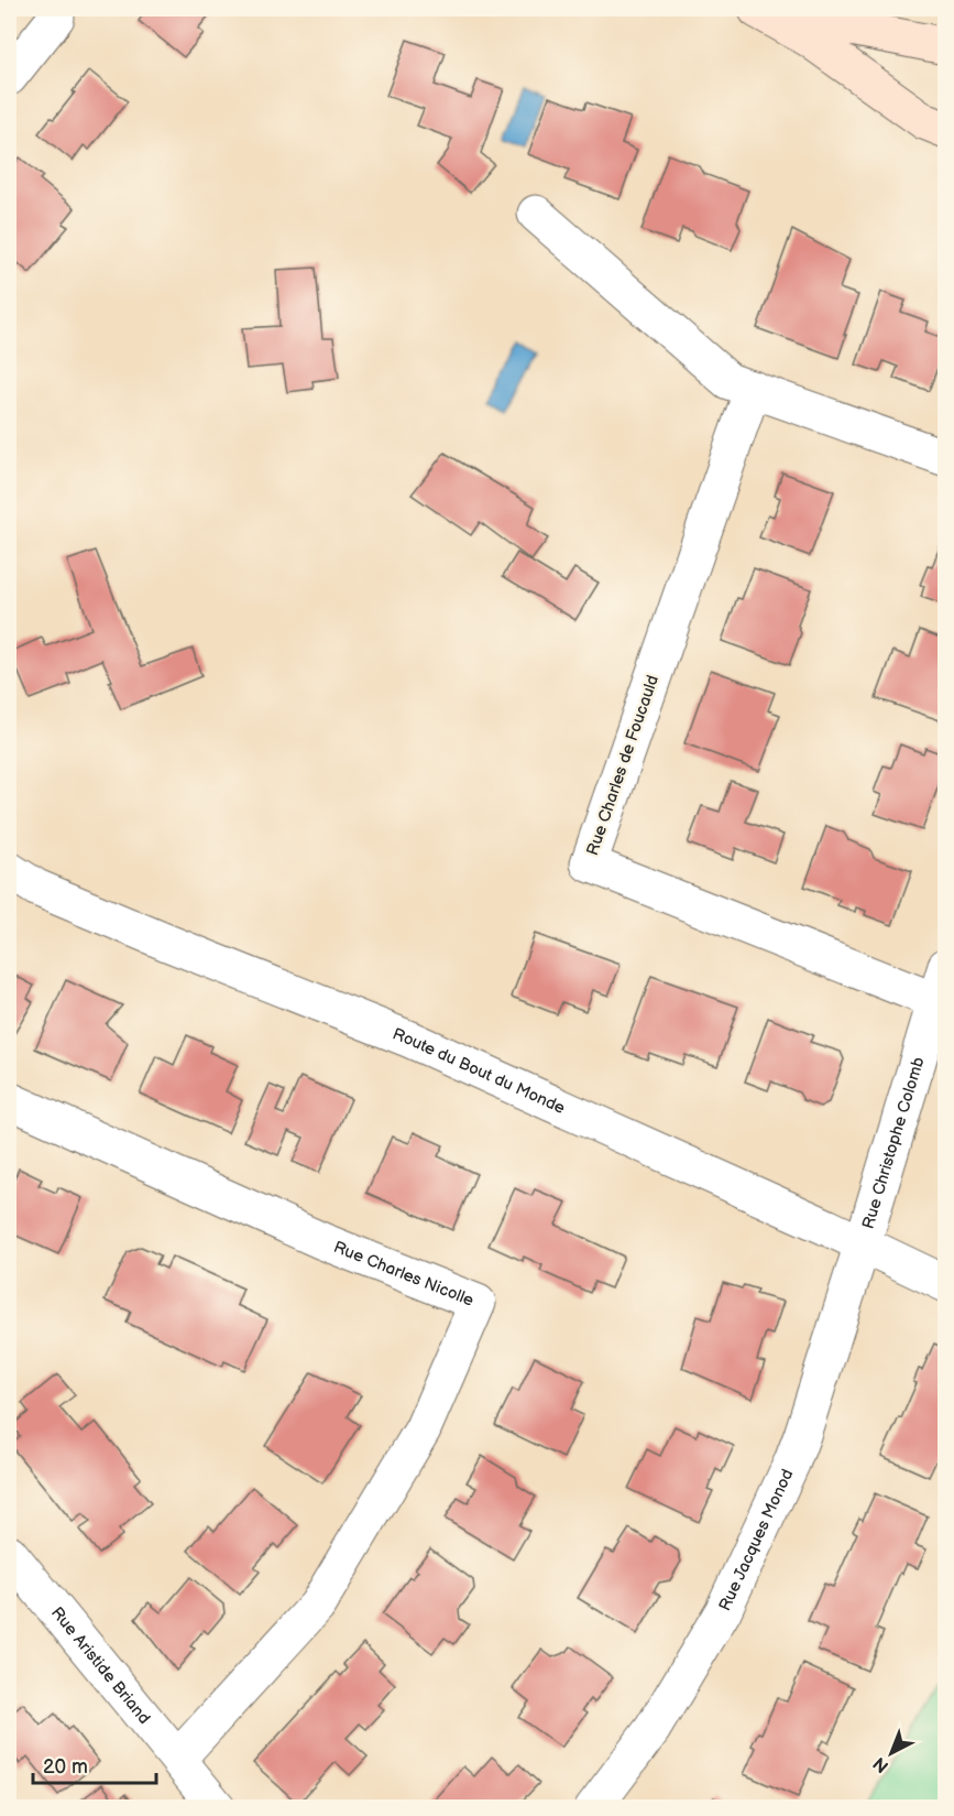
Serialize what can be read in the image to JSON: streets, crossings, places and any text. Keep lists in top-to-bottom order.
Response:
{
  "streets": {
    "street": [
      "Rue Charles de Foucauld",
      "Route du Bout du Monde",
      "Rue Christophe Colomb",
      "Rue Charles Nicolle",
      "Rue Jacques Monod",
      "Rue Aristide Briand"
    ]
  },
  "crossings": [
    ["Rue Charles de Foucauld", "Rue Christophe Colomb"],
    ["Route du Bout du Monde", "Rue Christophe Colomb"],
    ["Route du Bout du Monde", "Rue Jacques Monod"],
    ["Rue Christophe Colomb", "Rue Jacques Monod"],
    ["Rue Charles Nicolle", "Rue Aristide Briand"]
  ],
  "scale_bar": "20 m",
  "north": "bottom left"
}
